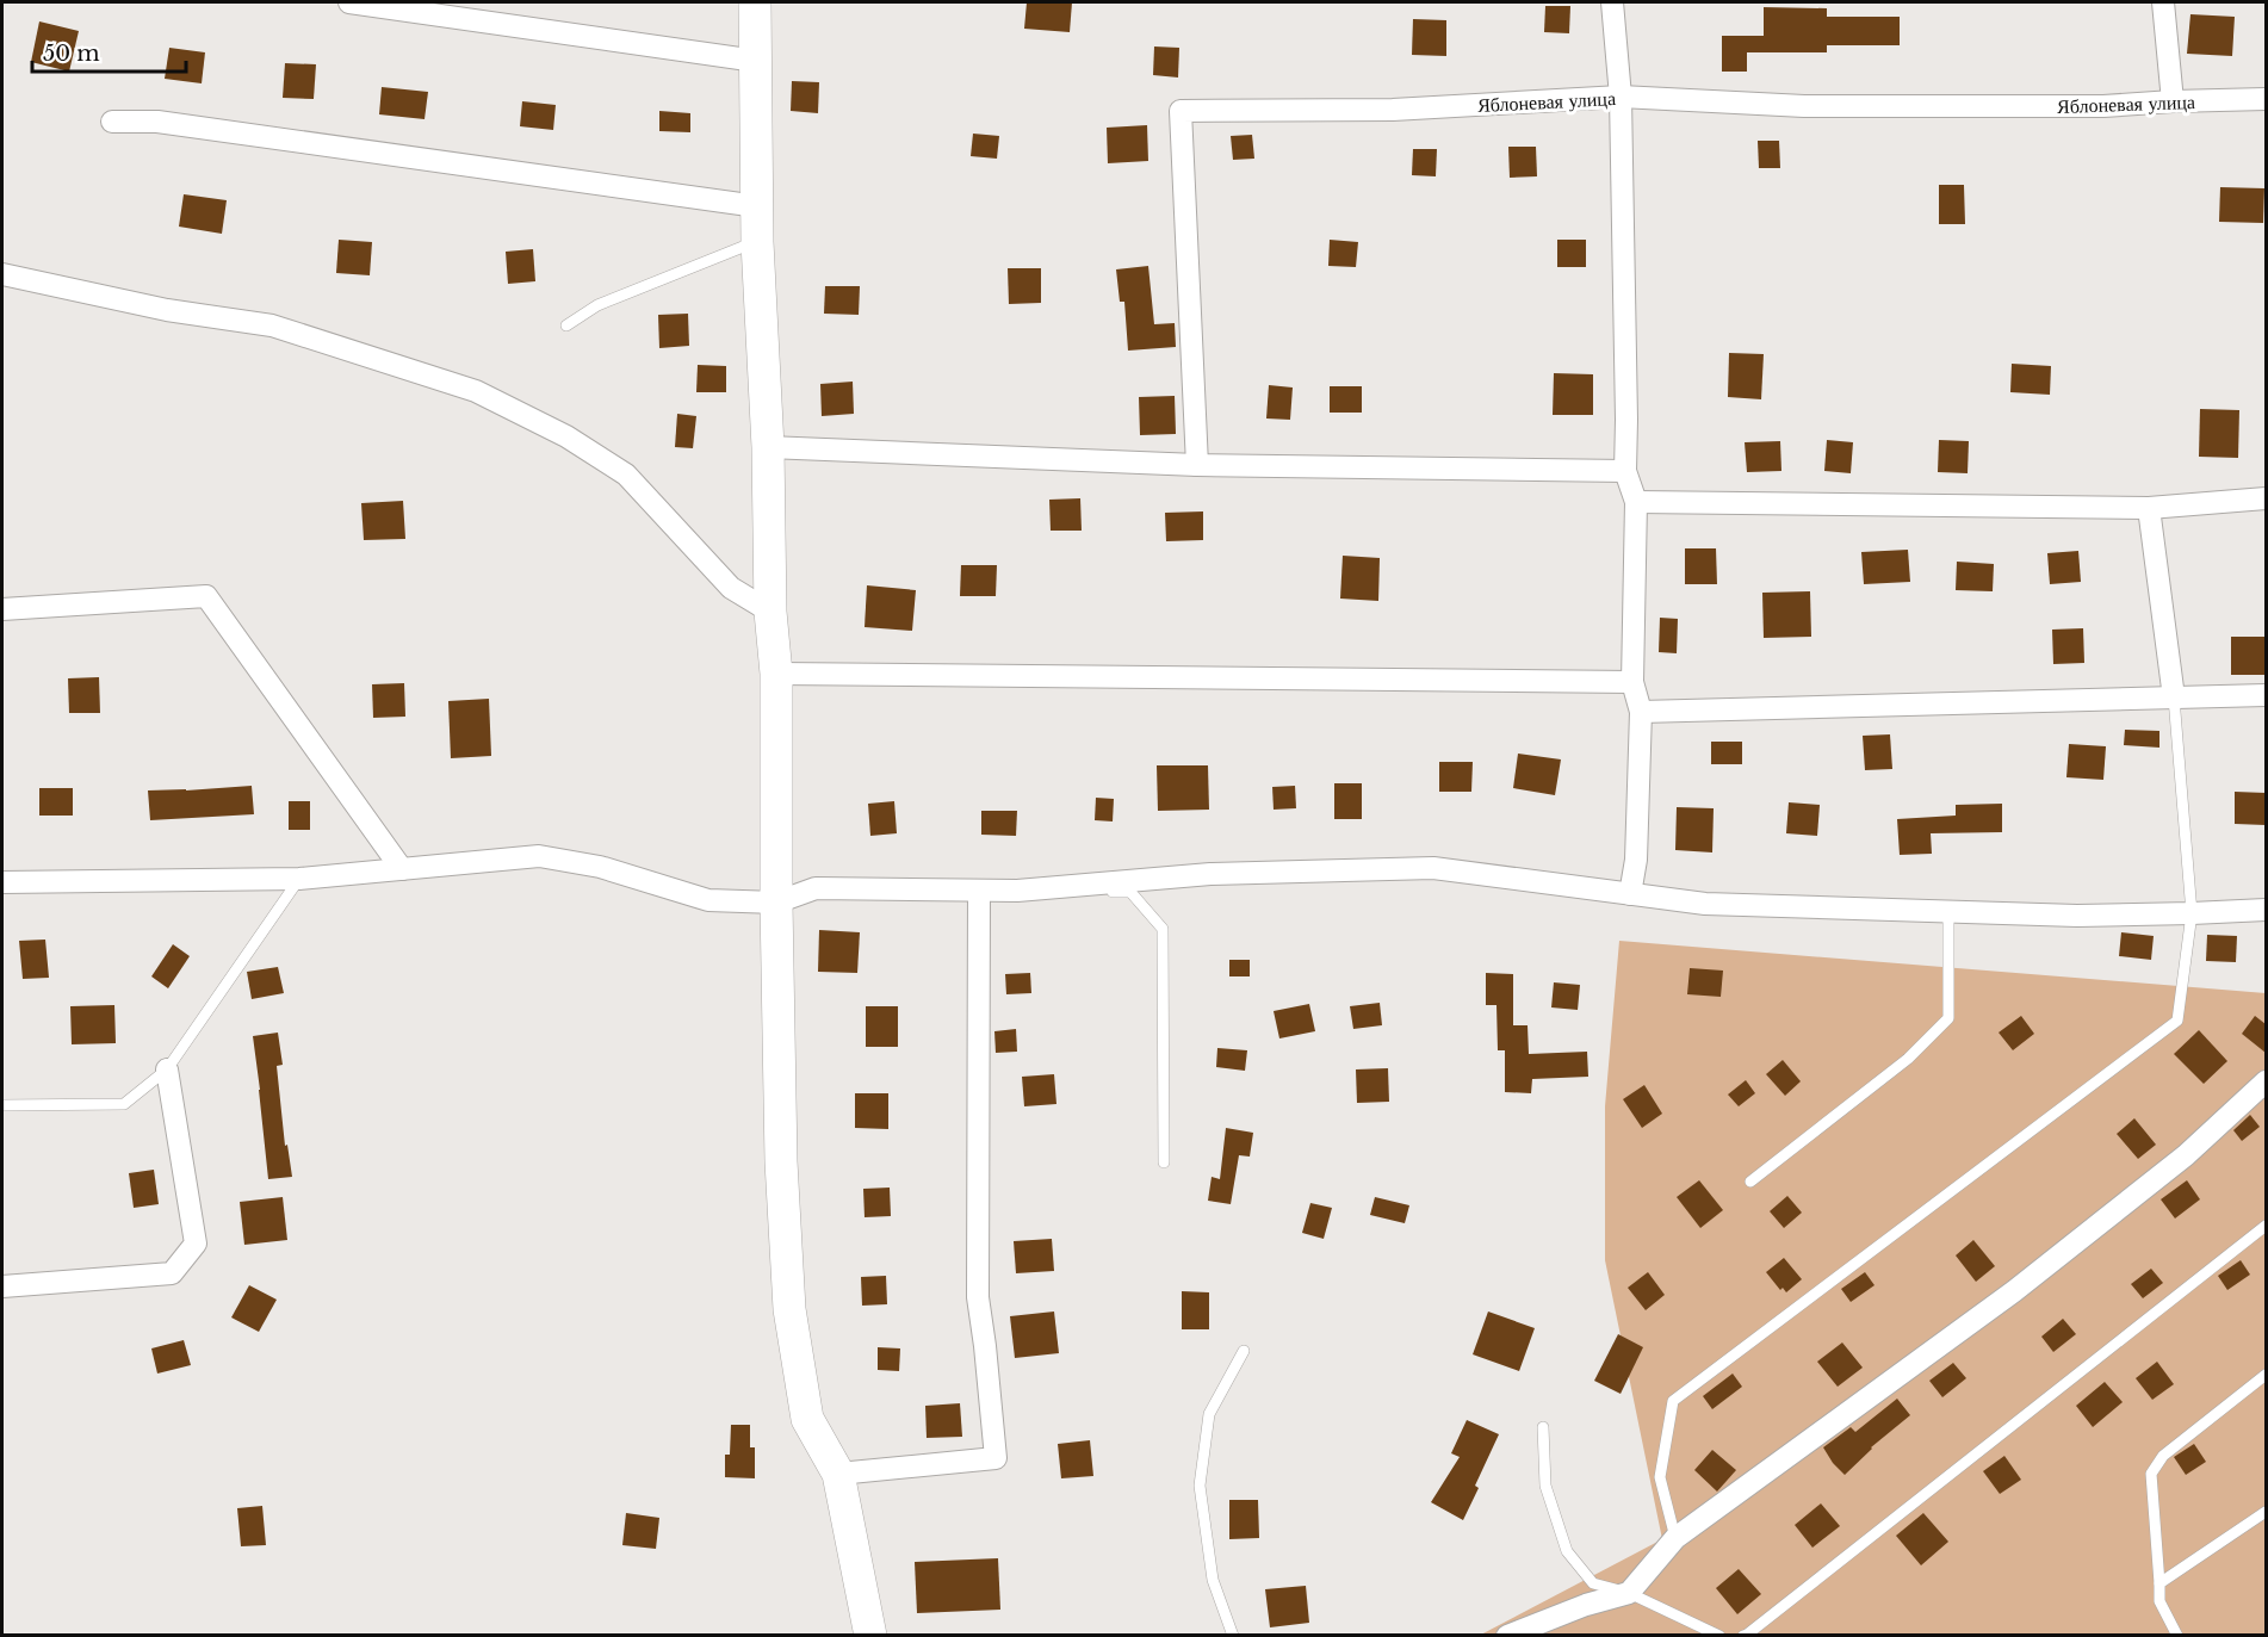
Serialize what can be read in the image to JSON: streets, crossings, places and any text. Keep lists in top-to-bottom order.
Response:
{
  "streets": {
    "street": ["Яблоневая улица"]
  },
  "scale_bar": "50 m"
}
